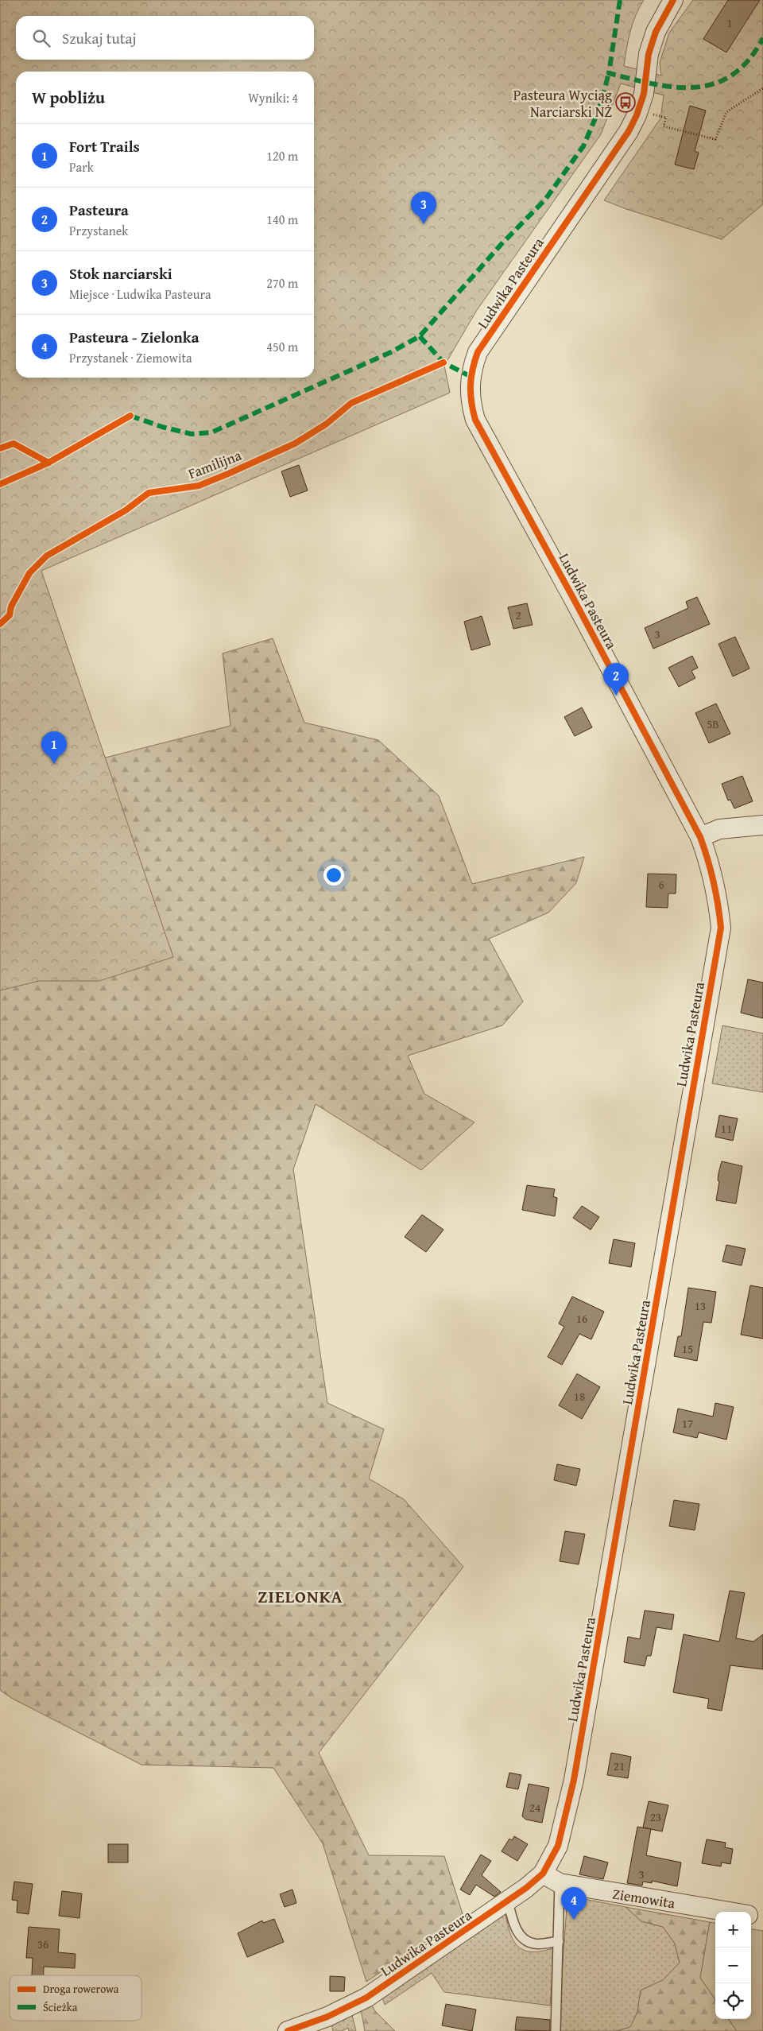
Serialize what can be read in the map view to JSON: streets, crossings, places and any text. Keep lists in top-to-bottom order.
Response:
{
  "streets": {
    "street": ["Ludwika Pasteura", "Ziemowita"],
    "cycle path": ["Familijna"]
  },
  "crossings": [
    ["Ludwika Pasteura", "Ziemowita"]
  ],
  "districts": ["ZIELONKA"],
  "places": {
    "bus stop": ["Pasteura Wyciąg Narciarski NŻ"]
  },
  "house_numbers": [
    "1",
    "2",
    "3",
    "5B",
    "6",
    "11",
    "13",
    "16",
    "15",
    "18",
    "17",
    "21",
    "24",
    "23",
    "3",
    "36"
  ],
  "legend": ["Droga rowerowa", "Ścieżka"],
  "page": {
    "search": "Szukaj tutaj",
    "heading": ["W pobliżu", "Wyniki: 4"],
    "list": [
      {
        "mark": "1",
        "name": "Fort Trails",
        "note": "Park",
        "value": "120 m"
      },
      {
        "mark": "2",
        "name": "Pasteura",
        "note": "Przystanek",
        "value": "140 m"
      },
      {
        "mark": "3",
        "name": "Stok narciarski",
        "note": "Miejsce · Ludwika Pasteura",
        "value": "270 m"
      },
      {
        "mark": "4",
        "name": "Pasteura - Zielonka",
        "note": "Przystanek · Ziemowita",
        "value": "450 m"
      }
    ],
    "pins": [
      "3",
      "2",
      "1",
      "4"
    ],
    "map_buttons": ["+", "−"]
  }
}
